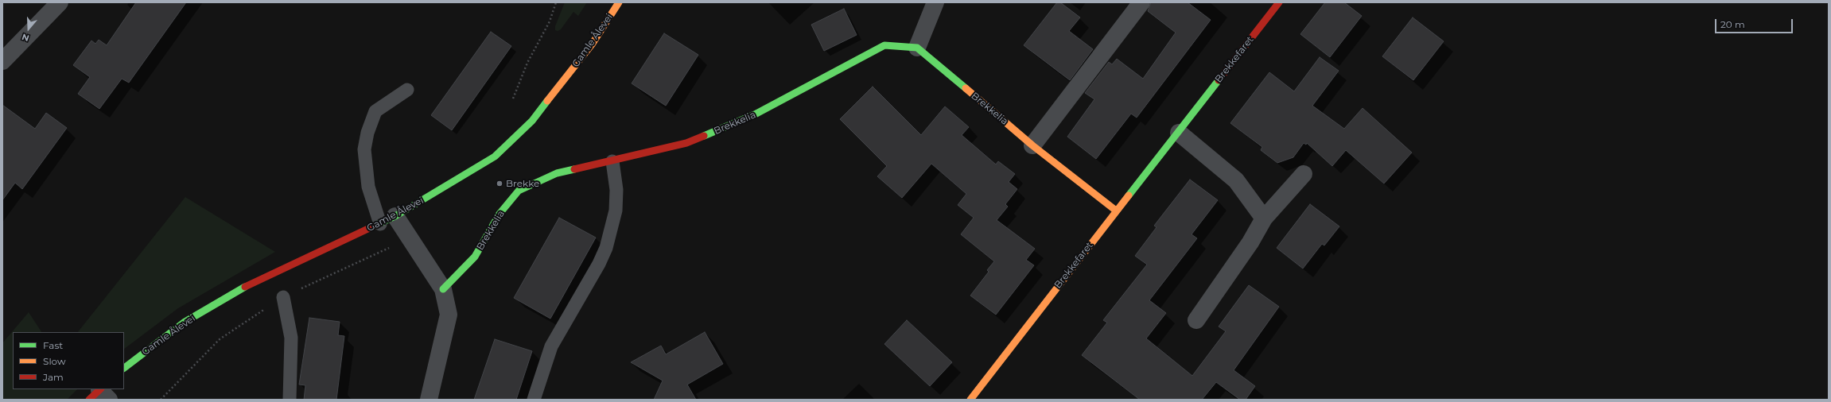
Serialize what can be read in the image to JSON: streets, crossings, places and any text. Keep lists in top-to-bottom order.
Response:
{
  "streets": {
    "street": ["Gamle Ålevei", "Brekkefaret", "Brekkelia"]
  },
  "crossings": [
    ["Brekkefaret", "Brekkelia"]
  ],
  "places": ["Brekke"],
  "legend": ["Fast", "Slow", "Jam"],
  "scale_bar": "20 m",
  "north": "bottom"
}
